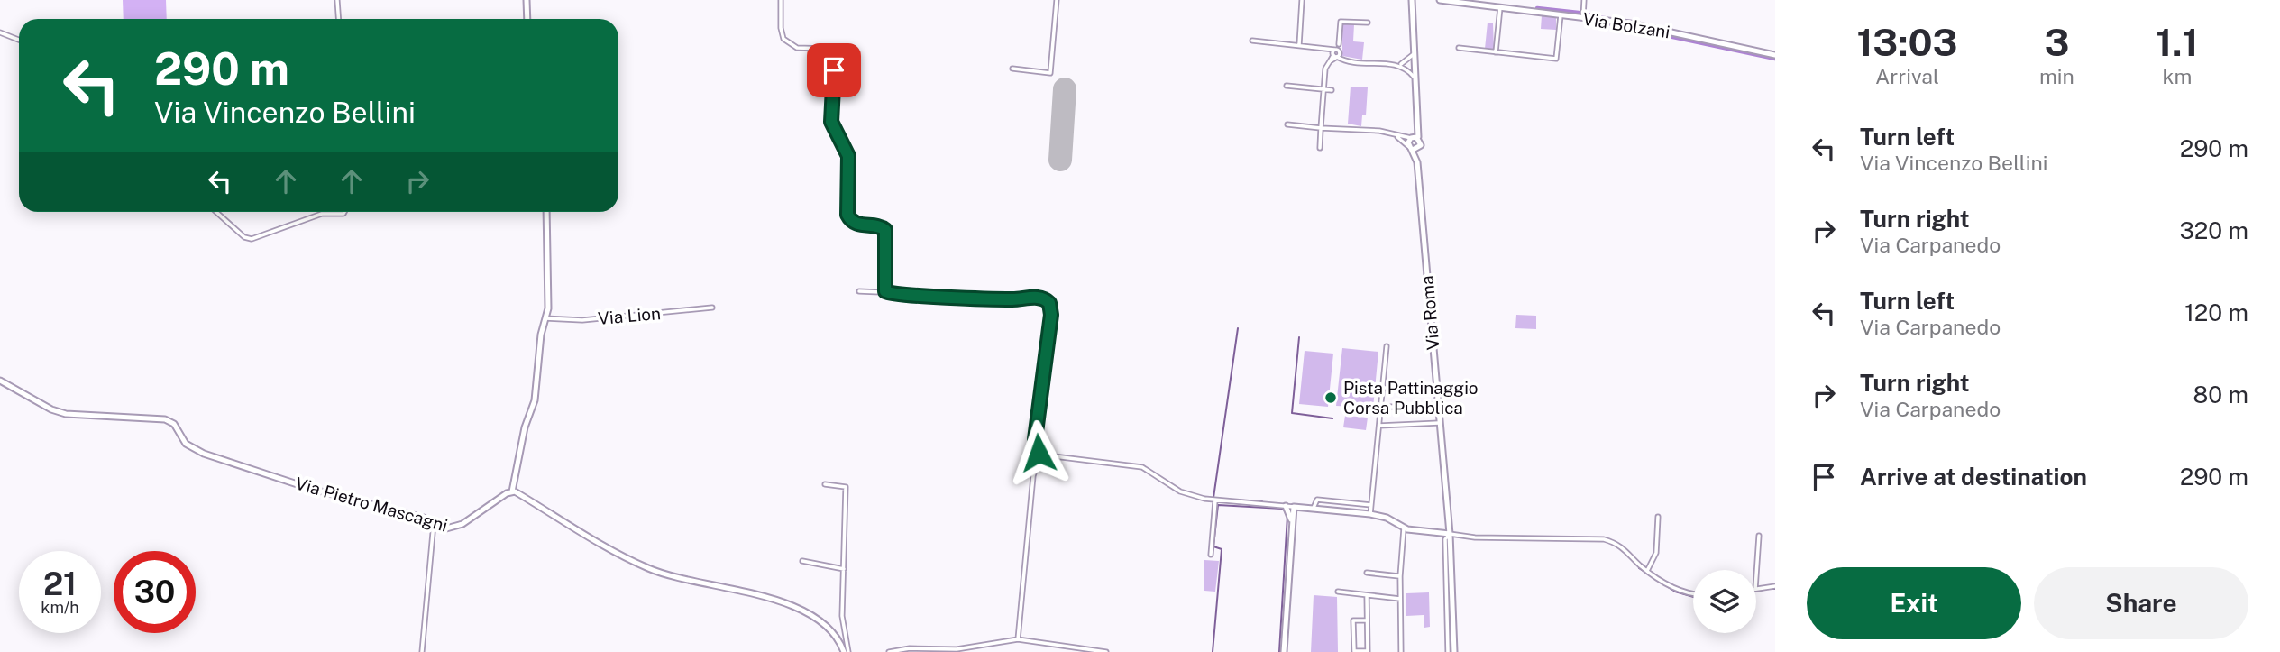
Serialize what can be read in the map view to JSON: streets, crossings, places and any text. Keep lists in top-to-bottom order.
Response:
{
  "streets": {
    "street": [
      "Via Bolzani",
      "Via Roma",
      "Via Lion",
      "Via Pietro Mascagni"
    ]
  },
  "places": ["Pista Pattinaggio Corsa Pubblica"],
  "page": {
    "eta": [
      "13:03",
      "Arrival",
      "3",
      "min",
      "1.1",
      "km"
    ],
    "turn": ["290 m", "Via Vincenzo Bellini"],
    "list": [
      {
        "name": "Turn left",
        "note": "Via Vincenzo Bellini",
        "value": "290 m"
      },
      {
        "name": "Turn right",
        "note": "Via Carpanedo",
        "value": "320 m"
      },
      {
        "name": "Turn left",
        "note": "Via Carpanedo",
        "value": "120 m"
      },
      {
        "name": "Turn right",
        "note": "Via Carpanedo",
        "value": "80 m"
      },
      {
        "name": "Arrive at destination",
        "value": "290 m"
      }
    ],
    "speed": "21 km/h",
    "limit": "30",
    "buttons": ["Exit", "Share"]
  }
}
